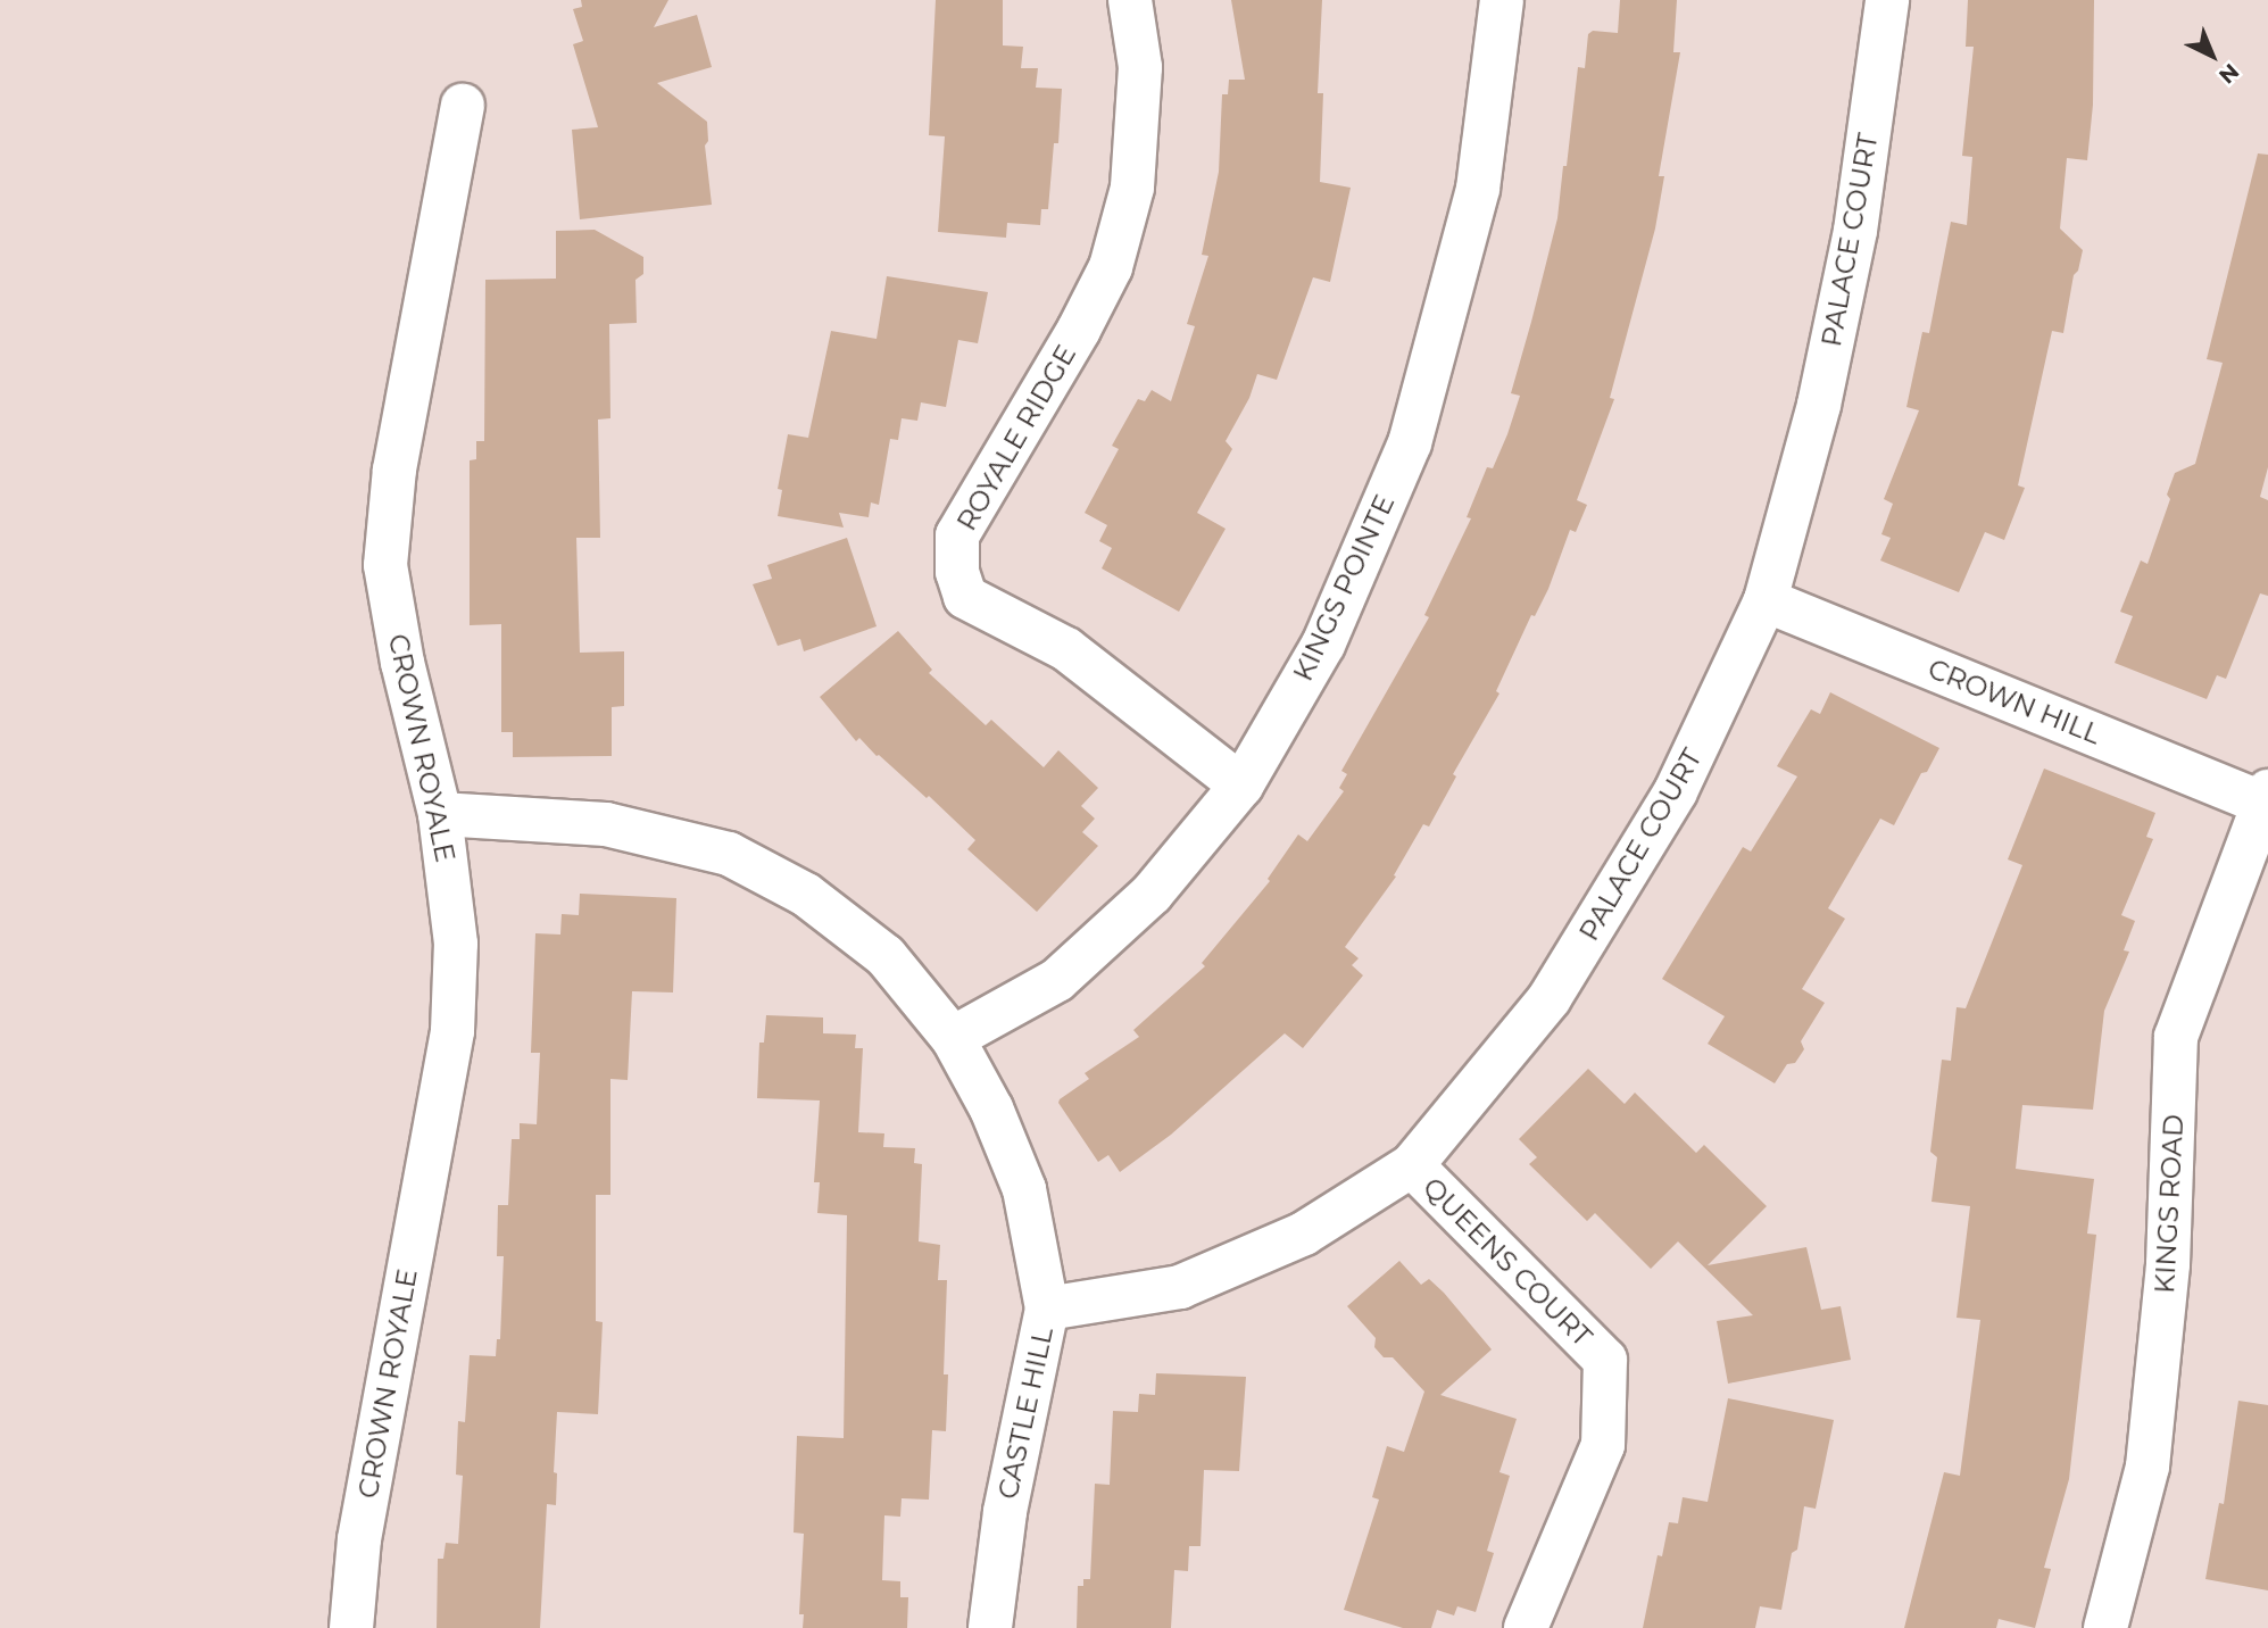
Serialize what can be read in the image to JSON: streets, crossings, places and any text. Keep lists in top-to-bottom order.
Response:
{
  "streets": {
    "street": [
      "PALACE COURT",
      "ROYALE RIDGE",
      "KINGS POINTE",
      "CROWN HILL",
      "CROWN ROYALE",
      "KINGS ROAD",
      "QUEENS COURT",
      "CASTLE HILL"
    ]
  },
  "crossings": [
    ["PALACE COURT", "CROWN HILL"],
    ["PALACE COURT", "QUEENS COURT"],
    ["PALACE COURT", "CASTLE HILL"],
    ["ROYALE RIDGE", "KINGS POINTE"],
    ["KINGS POINTE", "CASTLE HILL"],
    ["CROWN HILL", "KINGS ROAD"],
    ["CROWN ROYALE", "CASTLE HILL"]
  ],
  "north": "bottom right"
}
